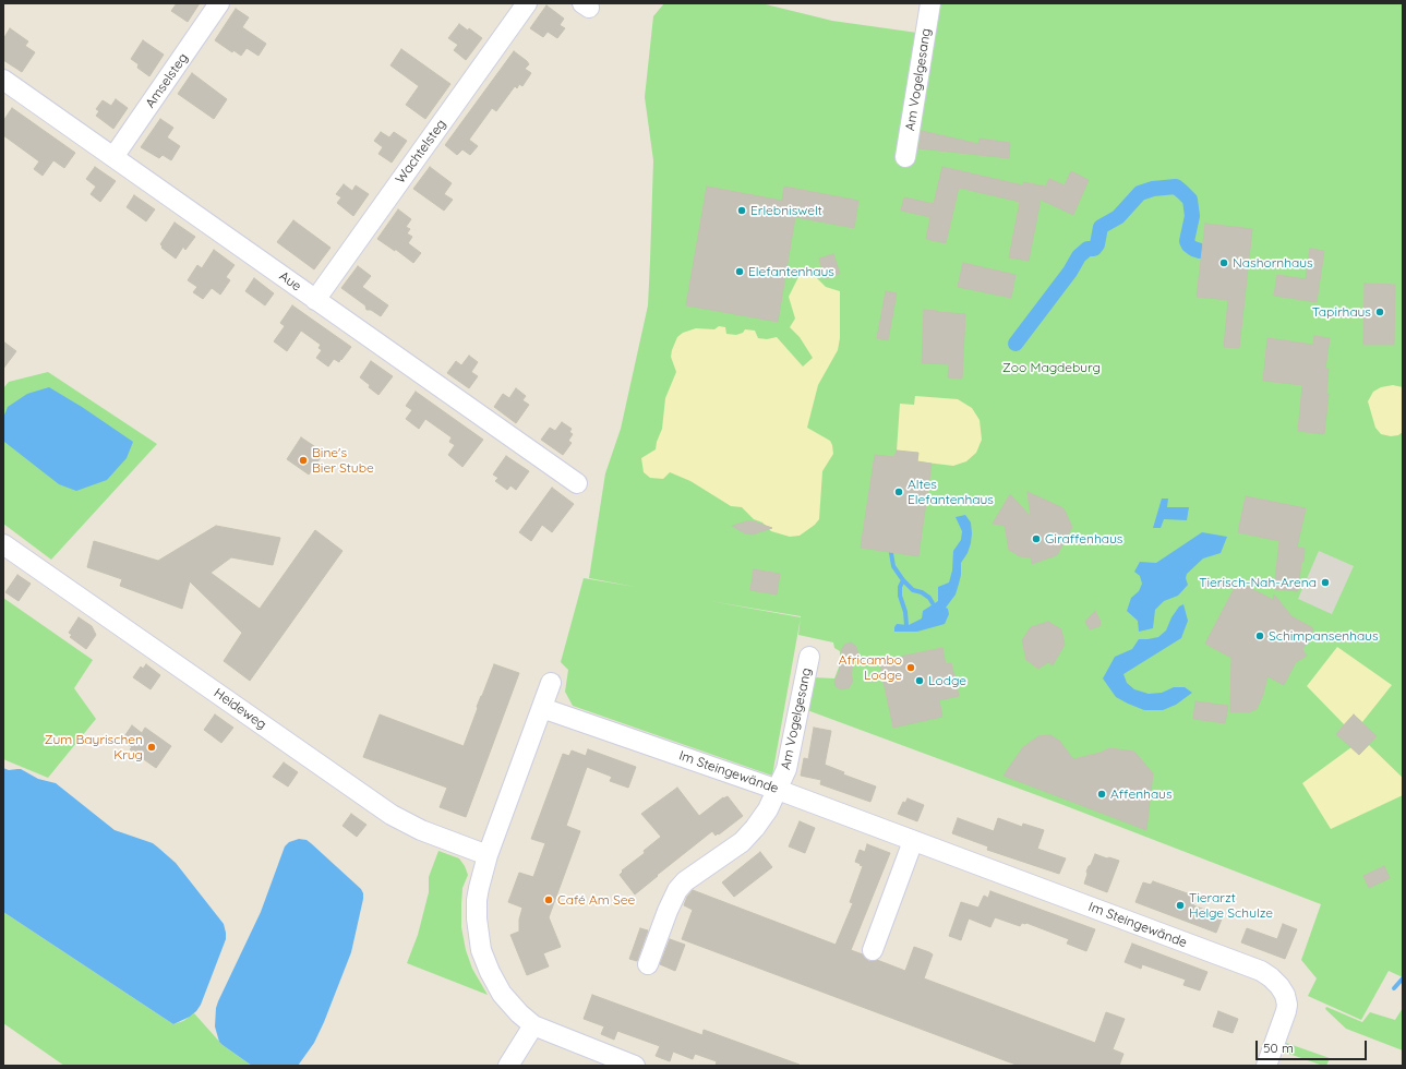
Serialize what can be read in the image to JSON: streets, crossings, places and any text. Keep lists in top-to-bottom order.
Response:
{
  "streets": {
    "street": [
      "Am Vogelgesang",
      "Amselsteg",
      "Wachtelsteg",
      "Aue",
      "Heideweg",
      "Im Steingewände"
    ]
  },
  "crossings": [
    ["Am Vogelgesang", "Im Steingewände"],
    ["Amselsteg", "Aue"],
    ["Wachtelsteg", "Aue"]
  ],
  "parks": ["Zoo Magdeburg"],
  "places": [
    "Erlebniswelt",
    "Nashornhaus",
    "Elefantenhaus",
    "Tapirhaus",
    "Bine's Bier Stube",
    "Altes Elefantenhaus",
    "Giraffenhaus",
    "Tierisch-Nah-Arena",
    "Schimpansenhaus",
    "Africambo Lodge",
    "Lodge",
    "Zum Bayrischen Krug",
    "Affenhaus",
    "Café Am See",
    "Tierarzt Helge Schulze"
  ],
  "scale_bar": "50 m"
}
